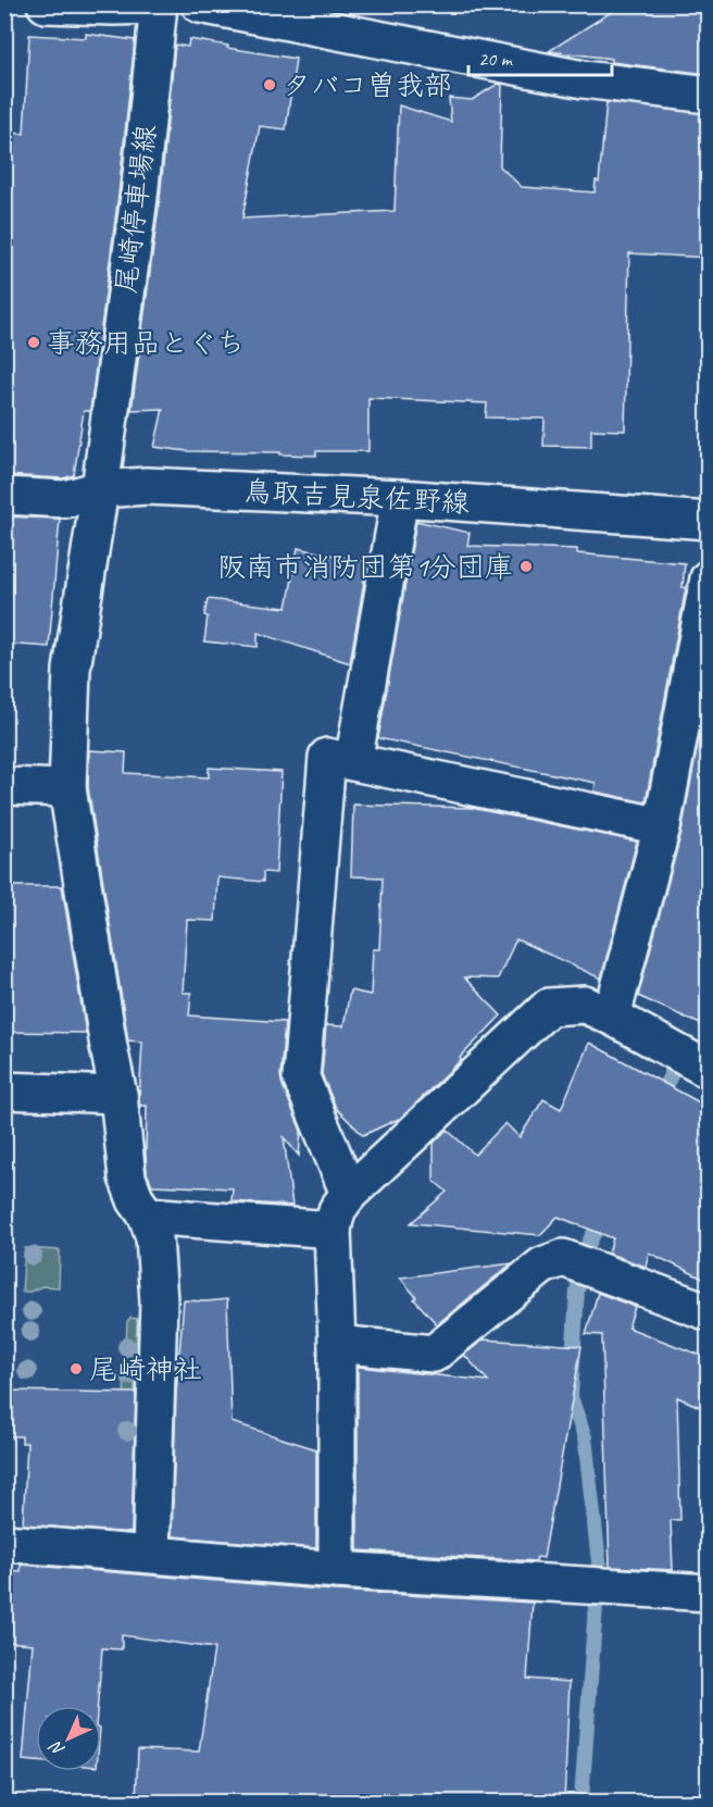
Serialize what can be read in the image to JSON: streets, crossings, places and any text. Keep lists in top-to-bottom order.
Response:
{
  "streets": {
    "street": ["尾崎停車場線", "鳥取吉見泉佐野線"]
  },
  "crossings": [
    ["尾崎停車場線", "鳥取吉見泉佐野線"]
  ],
  "places": [
    "タバコ曽我部",
    "事務用品とぐち",
    "阪南市消防団第1分団庫",
    "尾崎神社"
  ],
  "scale_bar": "20 m",
  "north": "bottom left"
}
